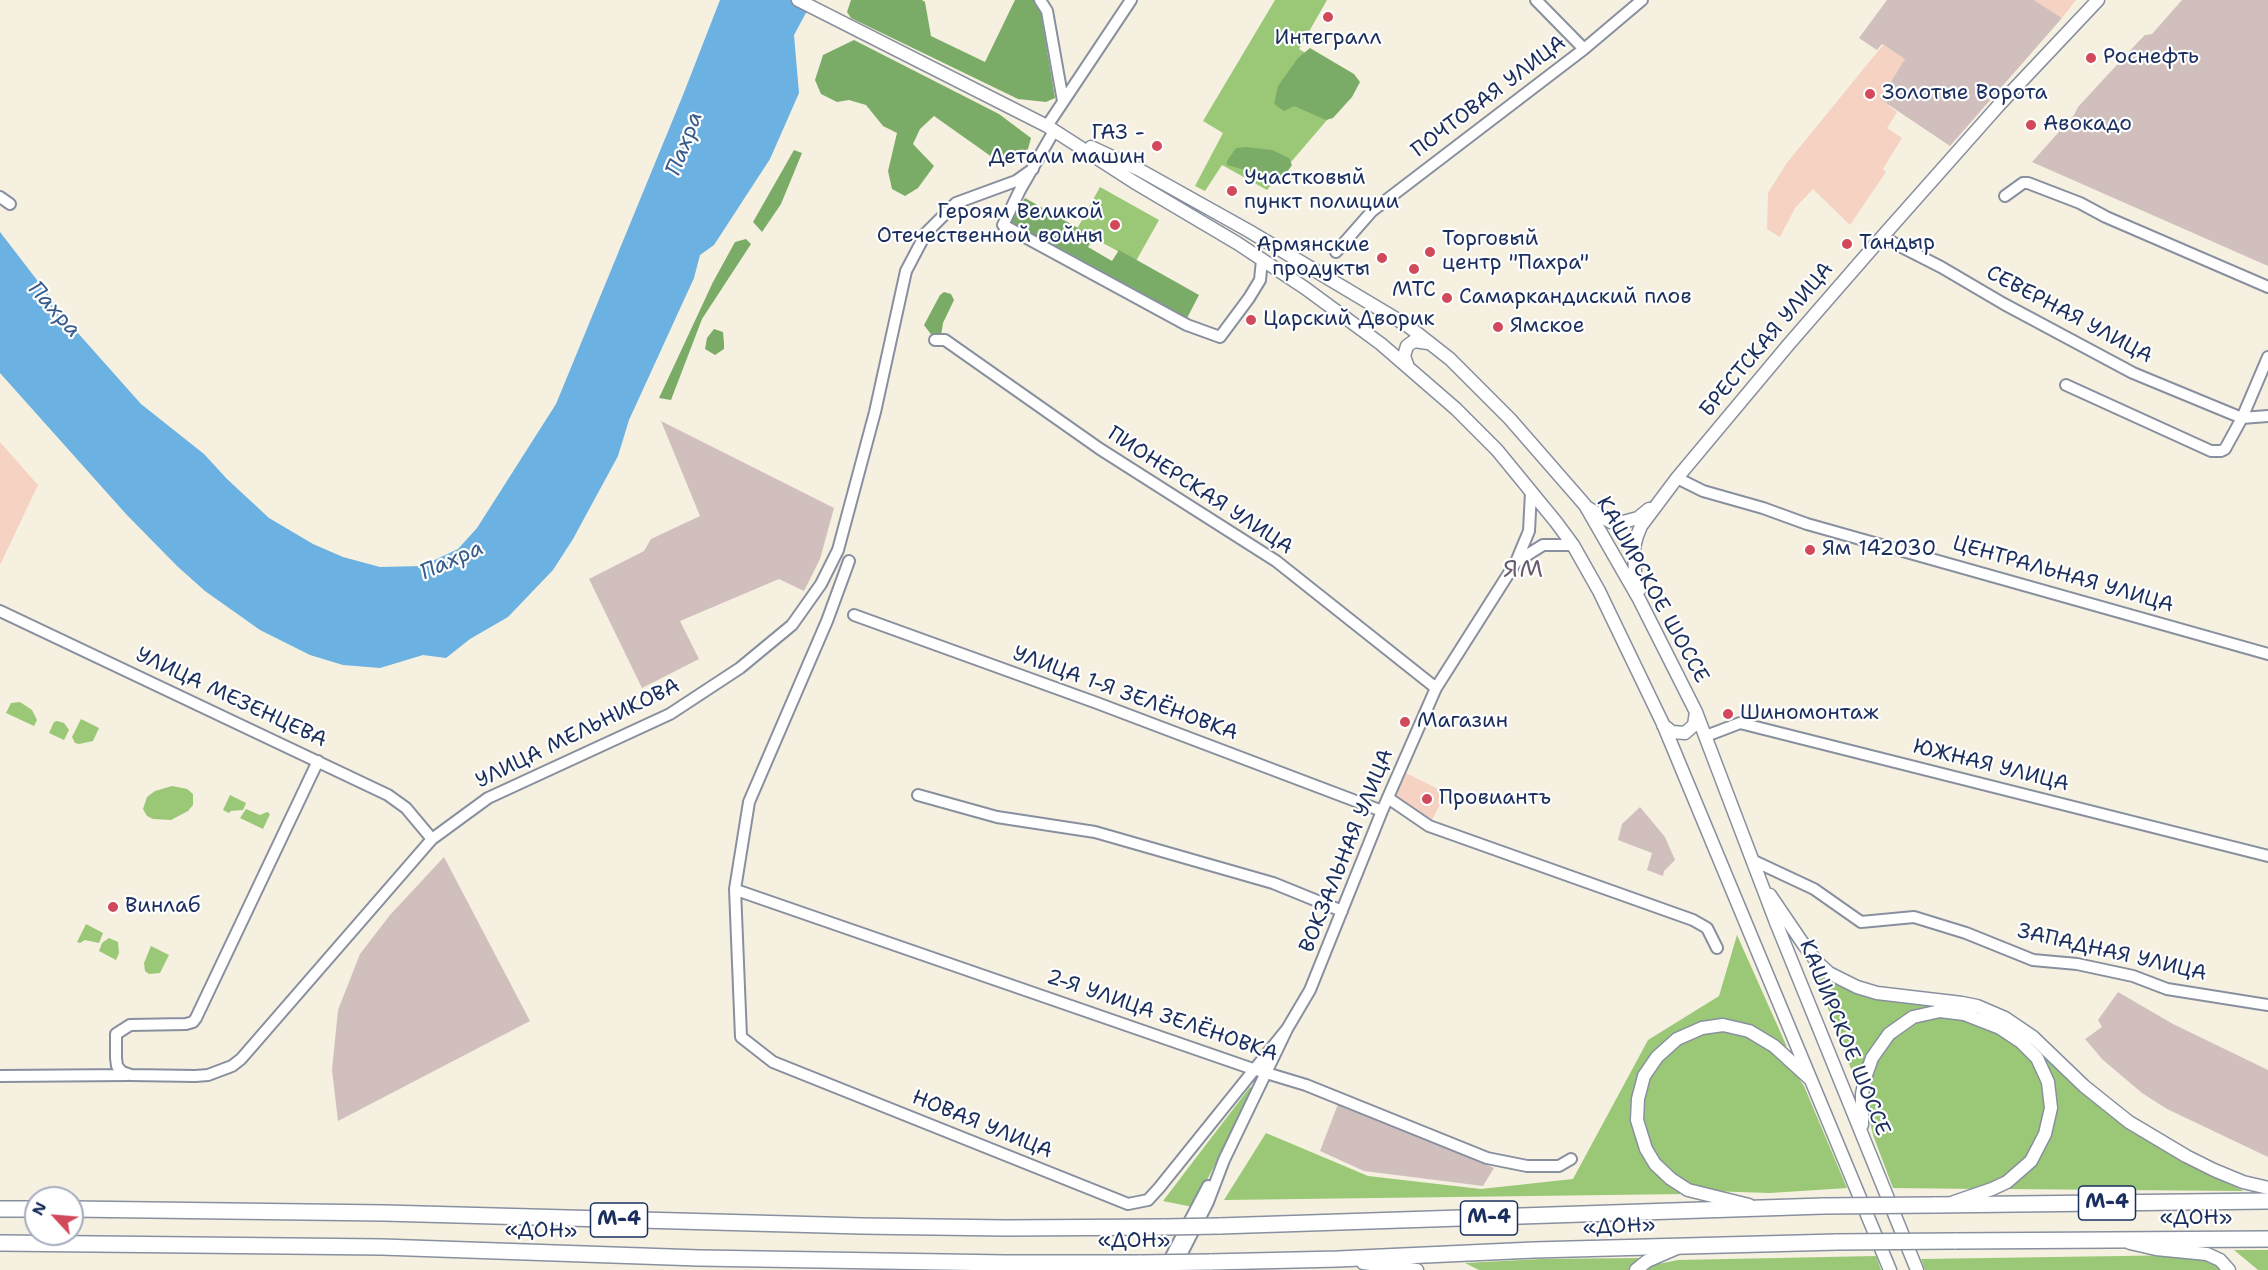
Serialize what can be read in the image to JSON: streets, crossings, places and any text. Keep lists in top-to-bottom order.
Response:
{
  "streets": {
    "highway": ["М-4", "«ДОН»"],
    "main road": ["БРЕСТСКАЯ УЛИЦА", "КАШИРСКОЕ ШОССЕ"],
    "street": [
      "ПОЧТОВАЯ УЛИЦА",
      "СЕВЕРНАЯ УЛИЦА",
      "ПИОНЕРСКАЯ УЛИЦА",
      "ЦЕНТРАЛЬНАЯ УЛИЦА",
      "УЛИЦА 1-Я ЗЕЛЁНОВКА",
      "УЛИЦА МЕЗЕНЦЕВА",
      "УЛИЦА МЕЛЬНИКОВА",
      "ЮЖНАЯ УЛИЦА",
      "ВОКЗАЛЬНАЯ УЛИЦА",
      "ЗАПАДНАЯ УЛИЦА",
      "2-Я УЛИЦА ЗЕЛЁНОВКА",
      "НОВАЯ УЛИЦА"
    ]
  },
  "crossings": [
    ["СЕВЕРНАЯ УЛИЦА", "БРЕСТСКАЯ УЛИЦА"],
    ["БРЕСТСКАЯ УЛИЦА", "ЦЕНТРАЛЬНАЯ УЛИЦА"],
    ["БРЕСТСКАЯ УЛИЦА", "КАШИРСКОЕ ШОССЕ"],
    ["ПИОНЕРСКАЯ УЛИЦА", "ВОКЗАЛЬНАЯ УЛИЦА"],
    ["КАШИРСКОЕ ШОССЕ", "ЮЖНАЯ УЛИЦА"],
    ["КАШИРСКОЕ ШОССЕ", "ВОКЗАЛЬНАЯ УЛИЦА"],
    ["КАШИРСКОЕ ШОССЕ", "ЗАПАДНАЯ УЛИЦА"],
    ["УЛИЦА 1-Я ЗЕЛЁНОВКА", "ВОКЗАЛЬНАЯ УЛИЦА"],
    ["УЛИЦА МЕЗЕНЦЕВА", "УЛИЦА МЕЛЬНИКОВА"],
    ["ВОКЗАЛЬНАЯ УЛИЦА", "2-Я УЛИЦА ЗЕЛЁНОВКА"],
    ["ВОКЗАЛЬНАЯ УЛИЦА", "НОВАЯ УЛИЦА"],
    ["2-Я УЛИЦА ЗЕЛЁНОВКА", "НОВАЯ УЛИЦА"]
  ],
  "districts": ["ЯМ"],
  "water": ["Пахра"],
  "places": [
    "Интегралл",
    "Роснефть",
    "Золотые Ворота",
    "Авокадо",
    "ГАЗ - Детали машин",
    "Участковый пункт полиции",
    "Героям Великой Отечественной войны",
    "Тандыр",
    "Торговый центр \"Пахра\"",
    "Армянские продукты",
    "МТС",
    "Самаркандиский плов",
    "Царский Дворик",
    "Ямское",
    "Ям 142030",
    "Шиномонтаж",
    "Магазин",
    "Провиантъ",
    "Винлаб"
  ],
  "north": "top left"
}
